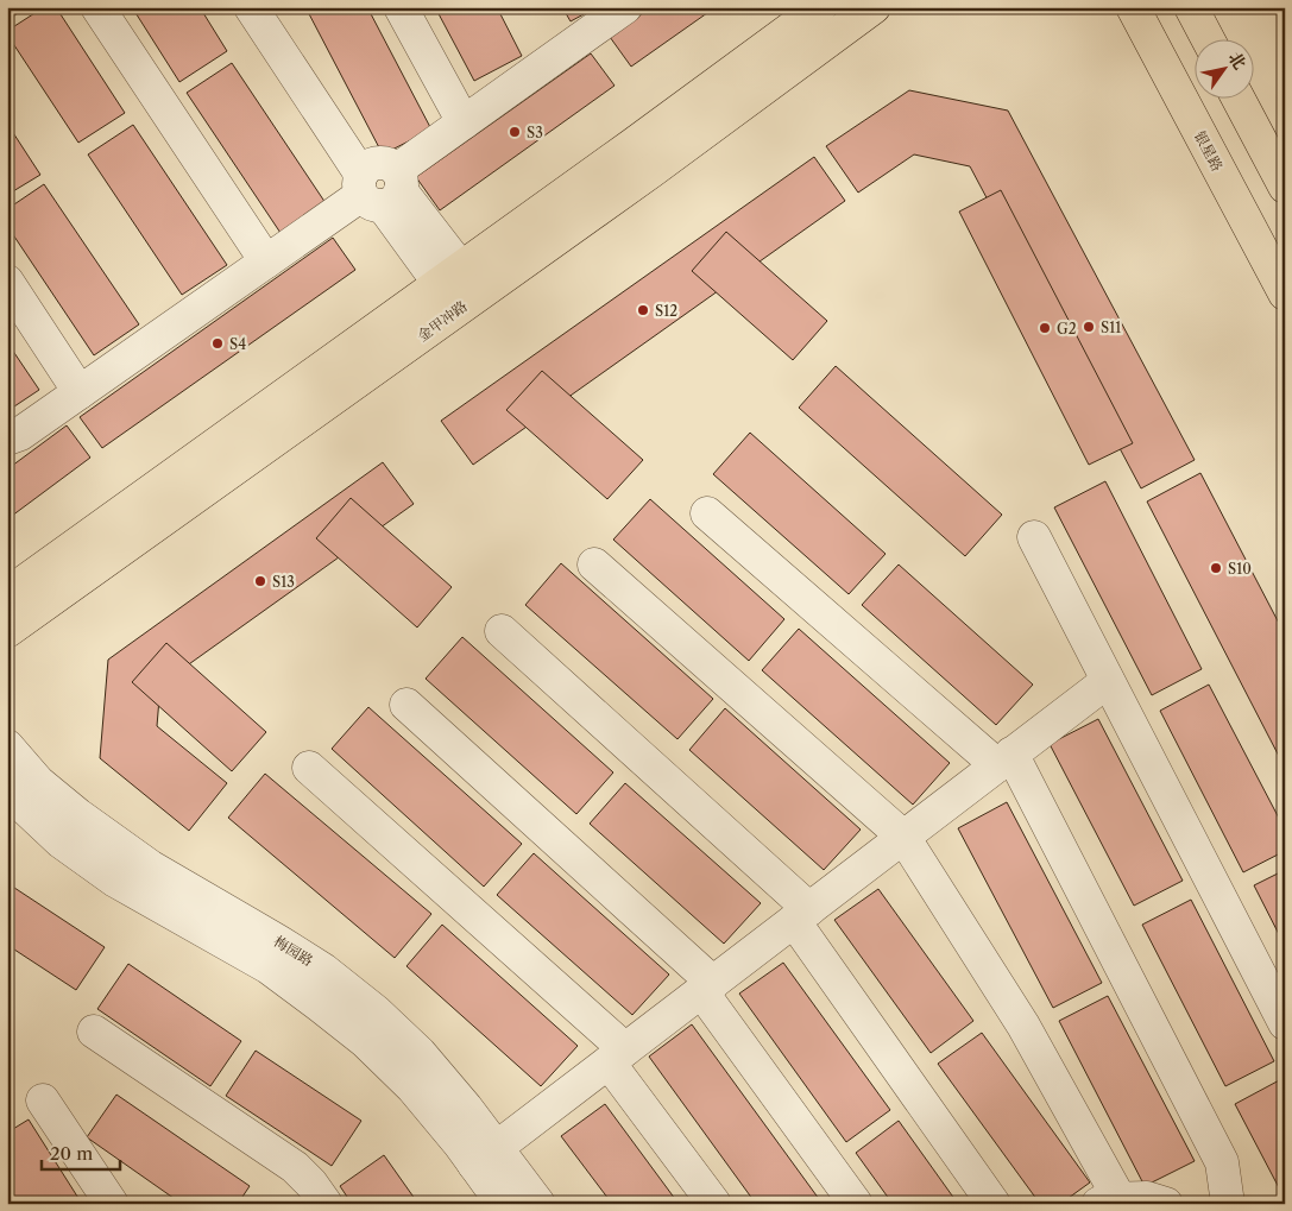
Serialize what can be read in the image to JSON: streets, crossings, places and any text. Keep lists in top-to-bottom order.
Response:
{
  "streets": {
    "main road": ["银星路", "金甲冲路"],
    "street": ["梅园路"]
  },
  "places": [
    "S3",
    "S12",
    "S11",
    "G2",
    "S4",
    "S10",
    "S13"
  ],
  "scale_bar": "20 m",
  "north": "top right"
}
